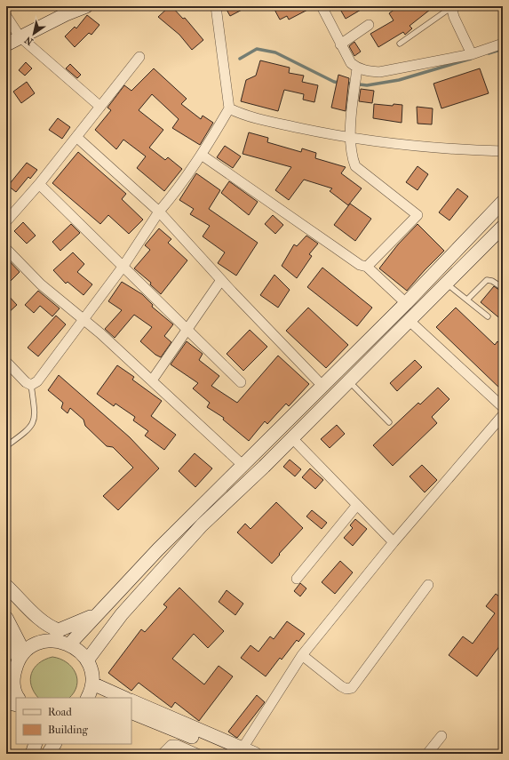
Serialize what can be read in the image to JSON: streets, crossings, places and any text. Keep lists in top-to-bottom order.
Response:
{
  "legend": ["Road", "Building"],
  "north": "bottom left"
}
